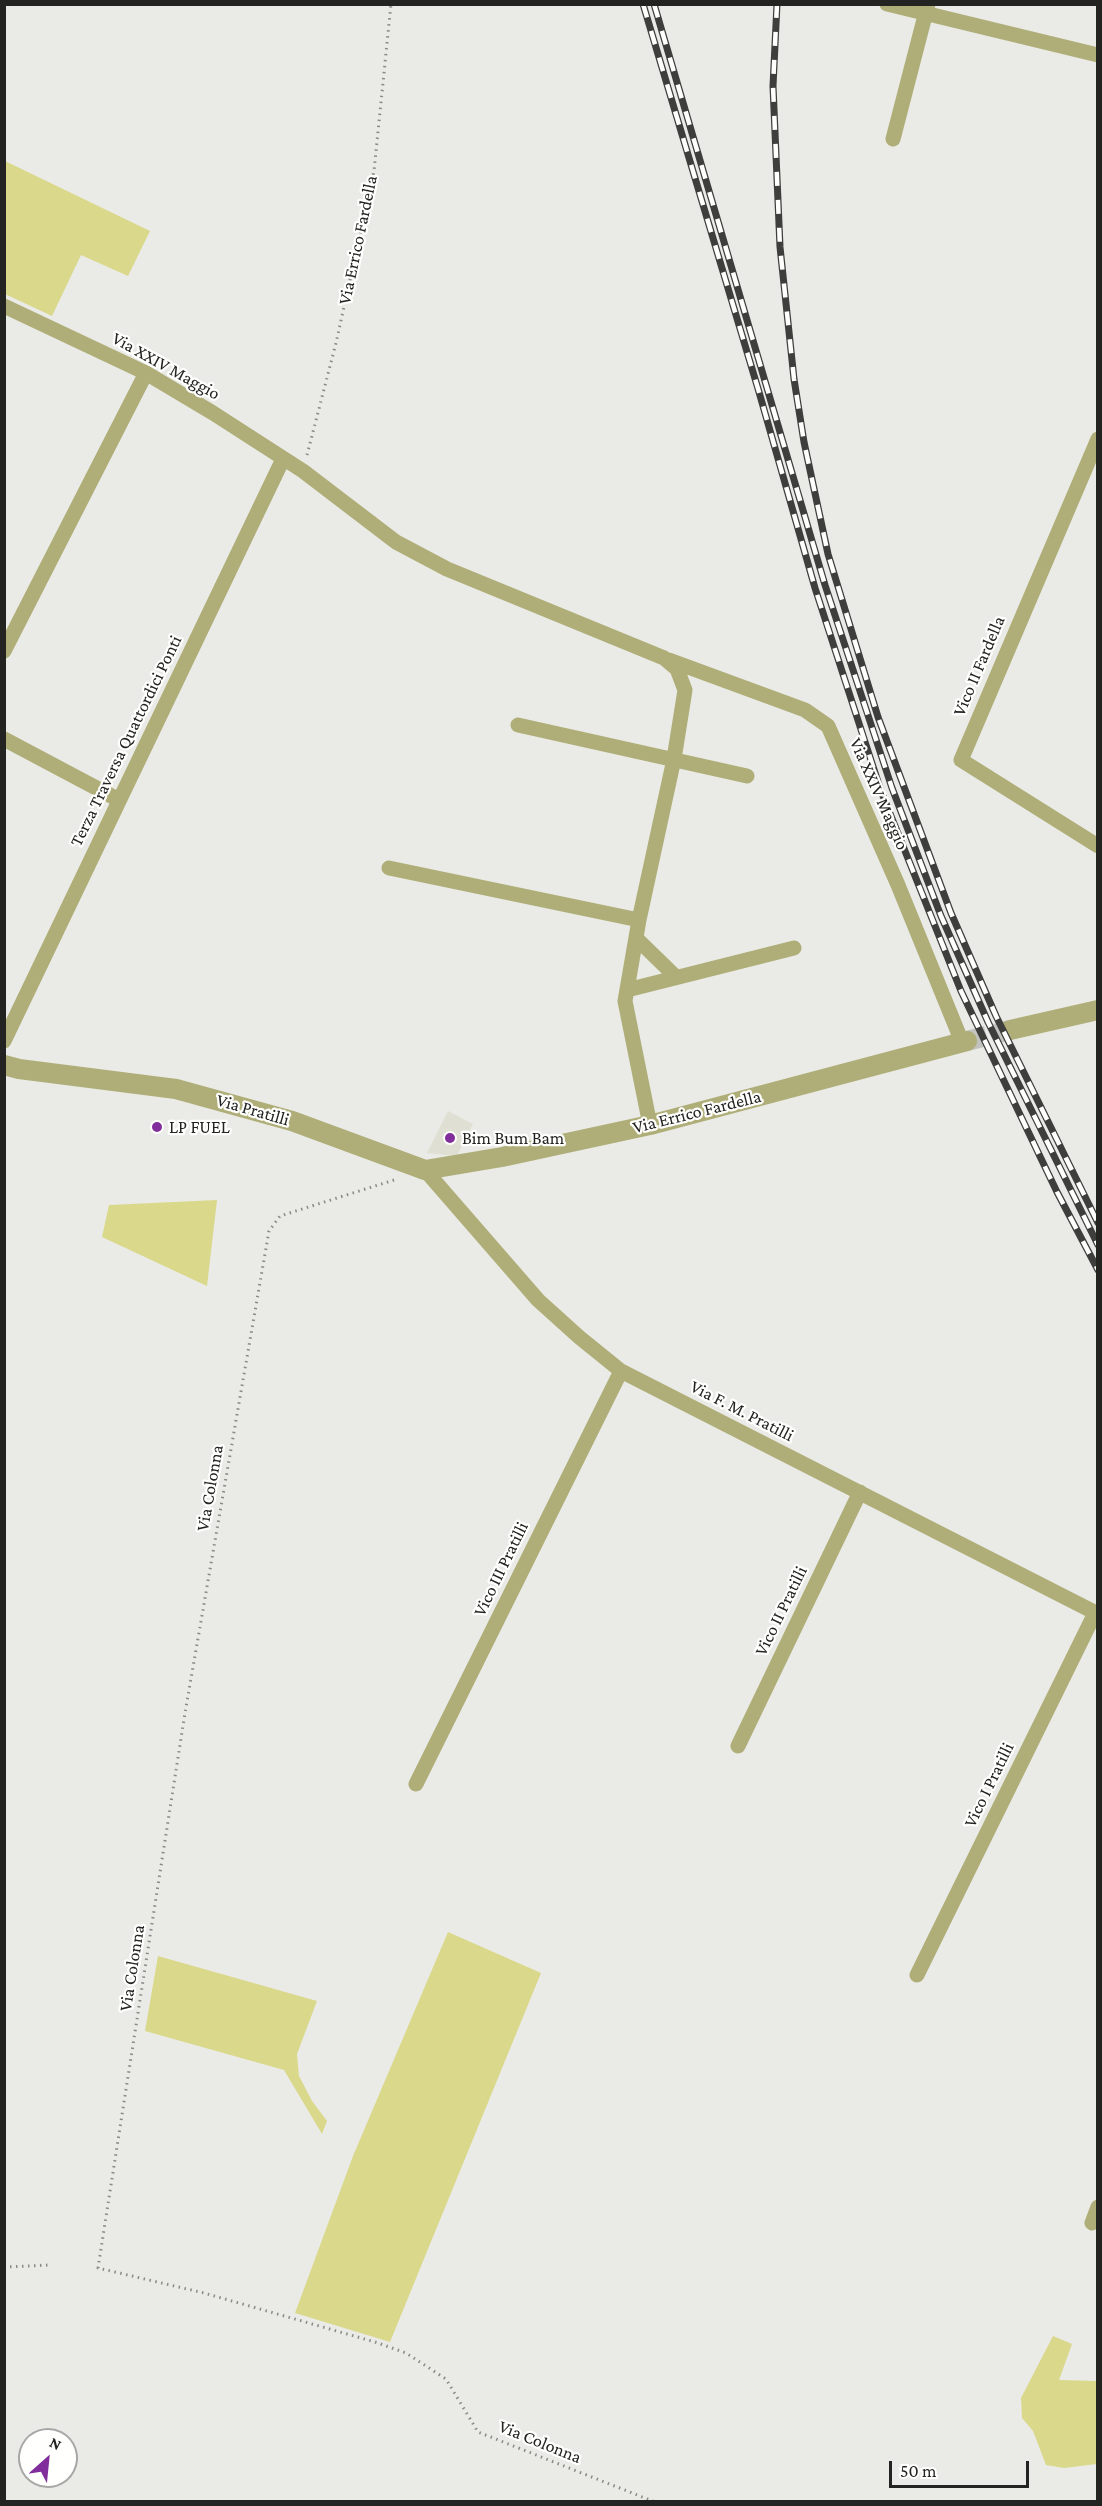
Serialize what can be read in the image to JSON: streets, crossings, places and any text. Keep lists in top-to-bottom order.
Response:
{
  "streets": {
    "street": [
      "Via Errico Fardella",
      "Via XXIV Maggio",
      "Vico II Fardella",
      "Terza Traversa Quattordici Ponti",
      "Via Pratilli",
      "Via F. M. Pratilli",
      "Vico III Pratilli",
      "Vico II Pratilli",
      "Vico I Pratilli"
    ],
    "path": ["Via Colonna"]
  },
  "crossings": [
    ["Via Errico Fardella", "Via XXIV Maggio"],
    ["Via Errico Fardella", "Via Pratilli"],
    ["Via Errico Fardella", "Via F. M. Pratilli"],
    ["Via Errico Fardella", "Via Colonna"],
    ["Via XXIV Maggio", "Terza Traversa Quattordici Ponti"],
    ["Via Pratilli", "Via F. M. Pratilli"],
    ["Via Pratilli", "Via Colonna"],
    ["Via F. M. Pratilli", "Via Colonna"],
    ["Via F. M. Pratilli", "Vico III Pratilli"],
    ["Via F. M. Pratilli", "Vico II Pratilli"],
    ["Via F. M. Pratilli", "Vico I Pratilli"]
  ],
  "places": ["LP FUEL", "Bim Bum Bam"],
  "scale_bar": "50 m",
  "north": "top right"
}
